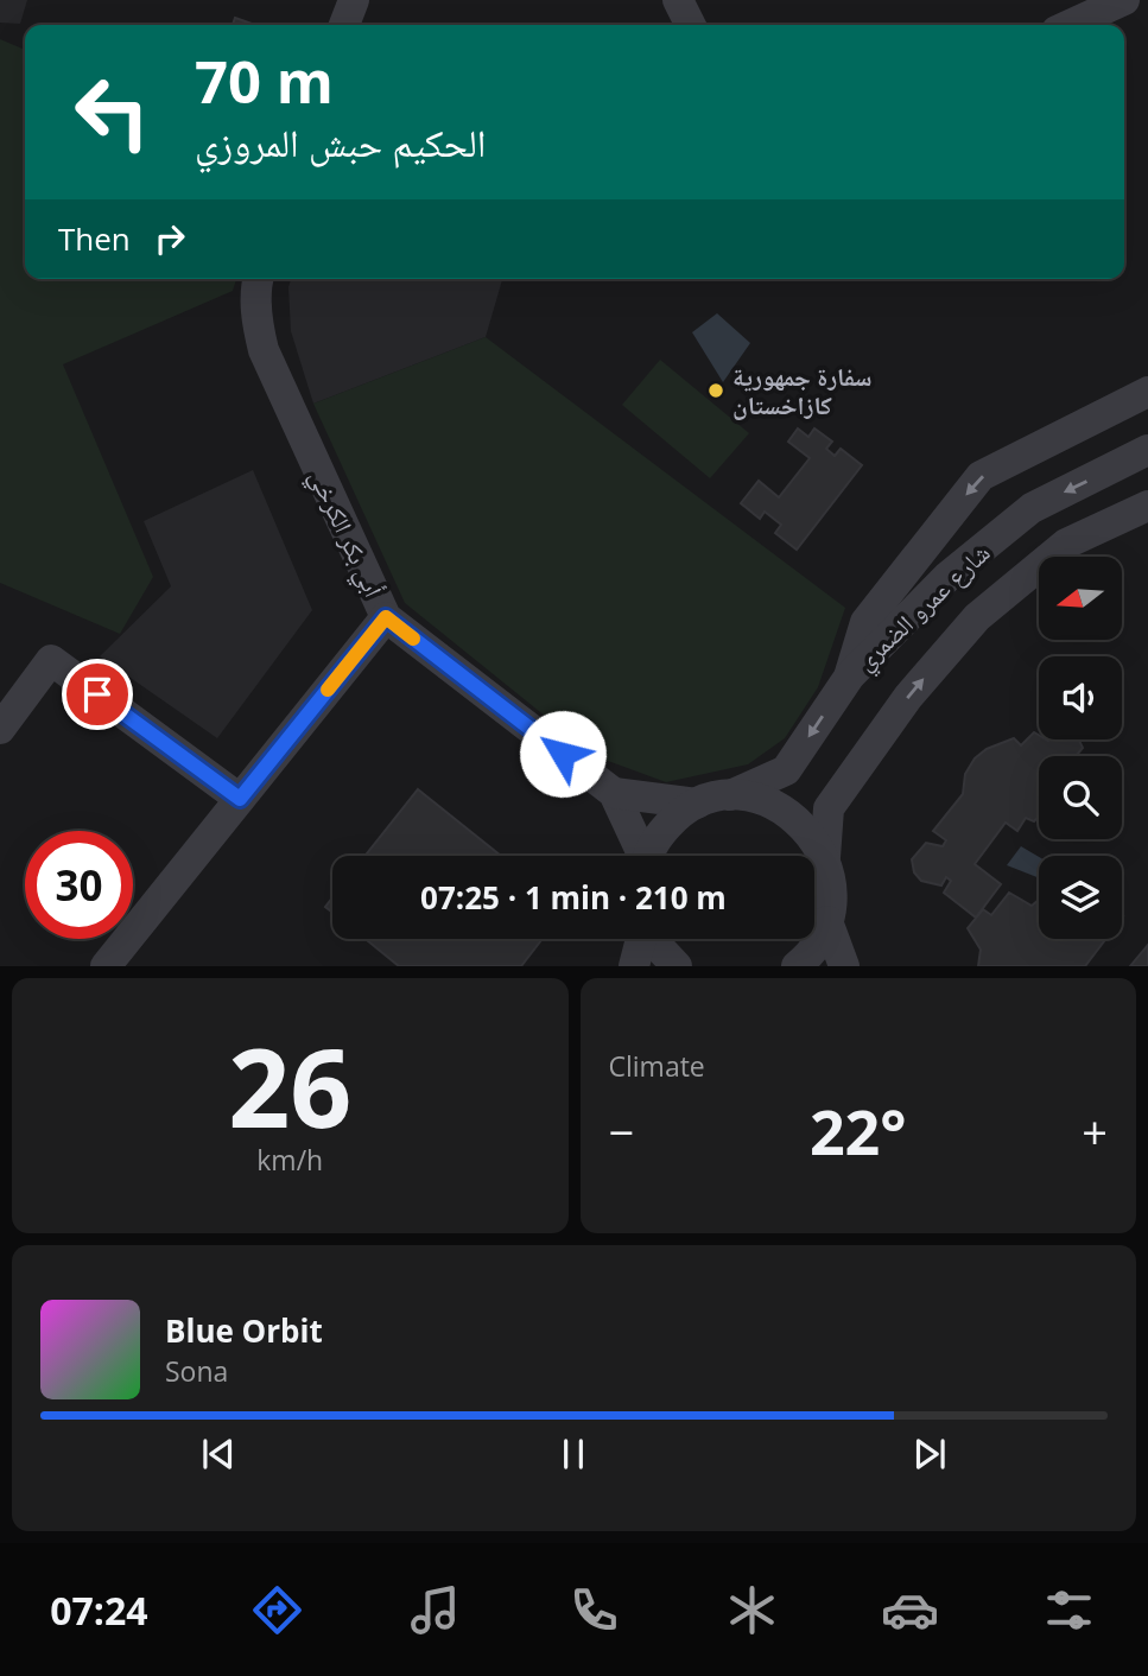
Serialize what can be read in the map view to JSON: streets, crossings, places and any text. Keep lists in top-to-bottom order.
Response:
{
  "streets": {
    "street": ["أبي بكر الكرخي", "شارع عمرو الضمري"]
  },
  "places": ["سفارة جمهورية كازاخستان"],
  "north": "left",
  "page": {
    "turn": ["70 m", "الحكيم حبش المروزي"],
    "then": "Then",
    "limit": "30",
    "trip": "07:25 · 1 min · 210 m",
    "tile": [
      ["26", "km/h"],
      "Climate"
    ],
    "heat": ["−", "22°", "+"],
    "song": ["Blue Orbit", "Sona"],
    "tabs": "07:24"
  }
}
